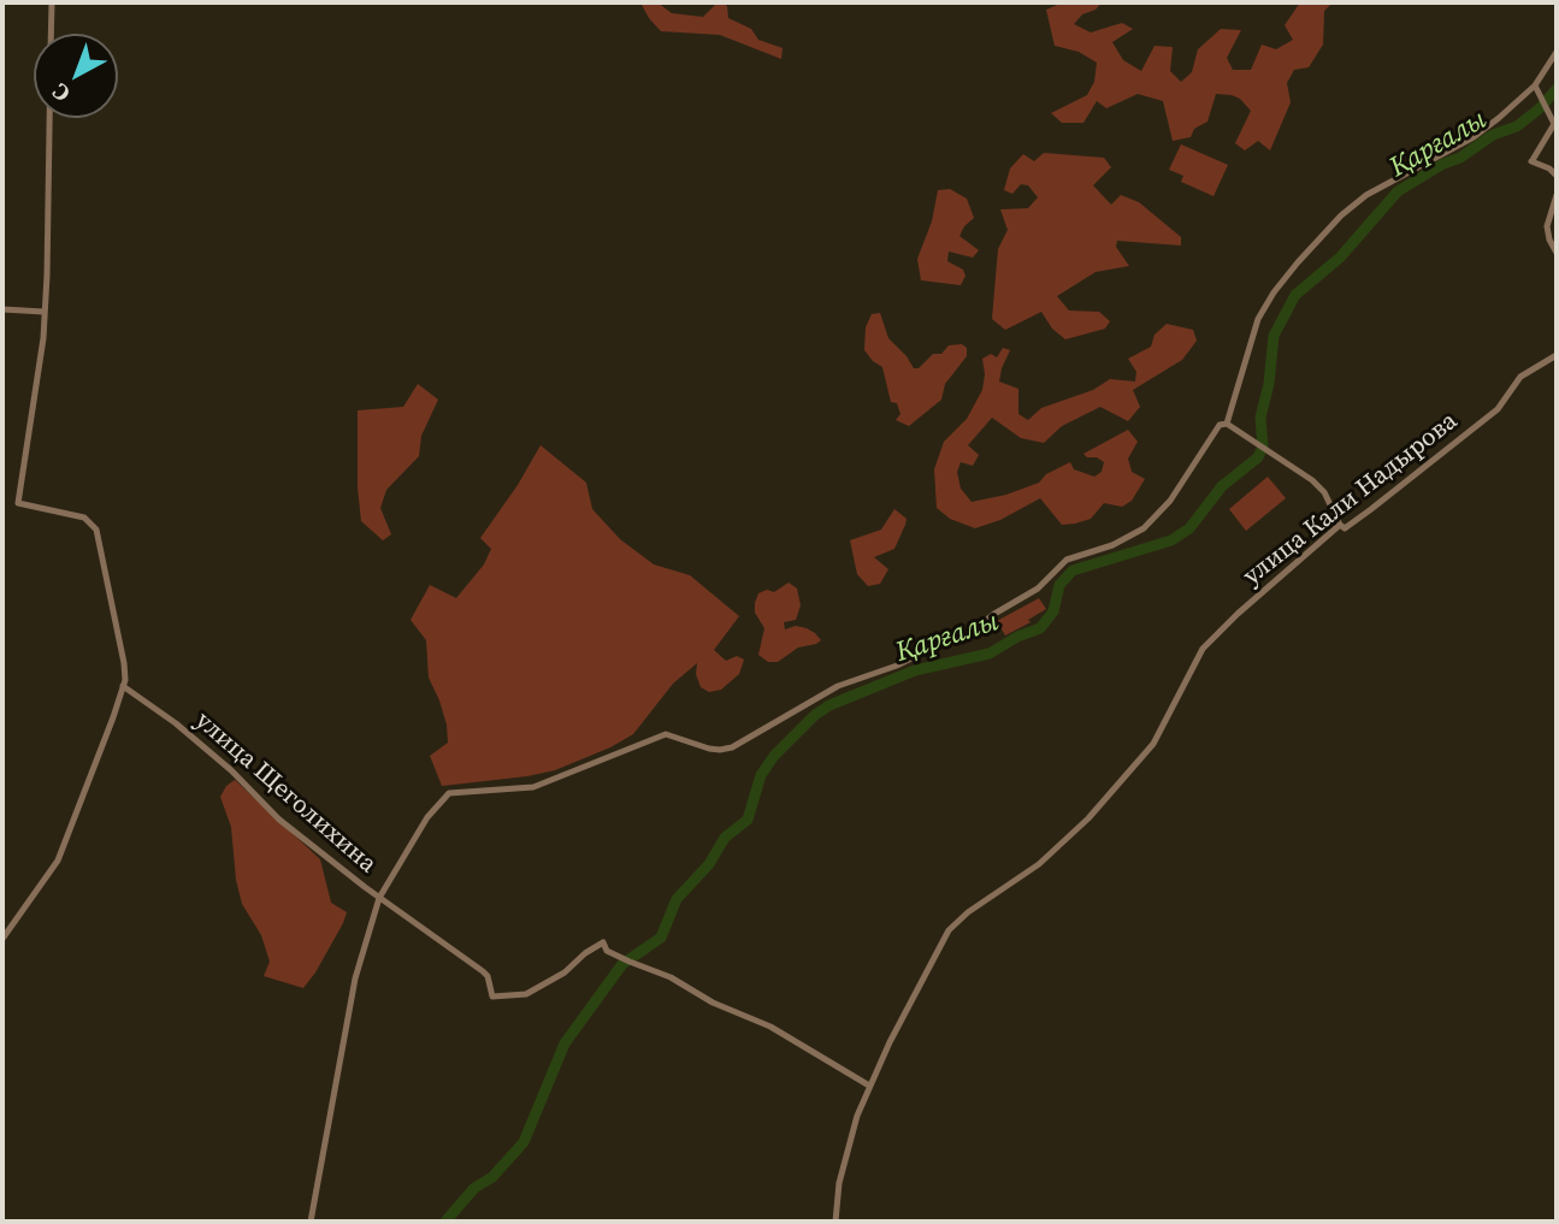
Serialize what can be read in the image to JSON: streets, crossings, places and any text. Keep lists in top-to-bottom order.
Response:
{
  "streets": {
    "street": ["улица Кали Надырова", "улица Щеголихина"]
  },
  "crossings": [
    ["улица Кали Надырова", "улица Щеголихина"]
  ],
  "water": ["Қарғалы"],
  "north": "bottom left"
}
